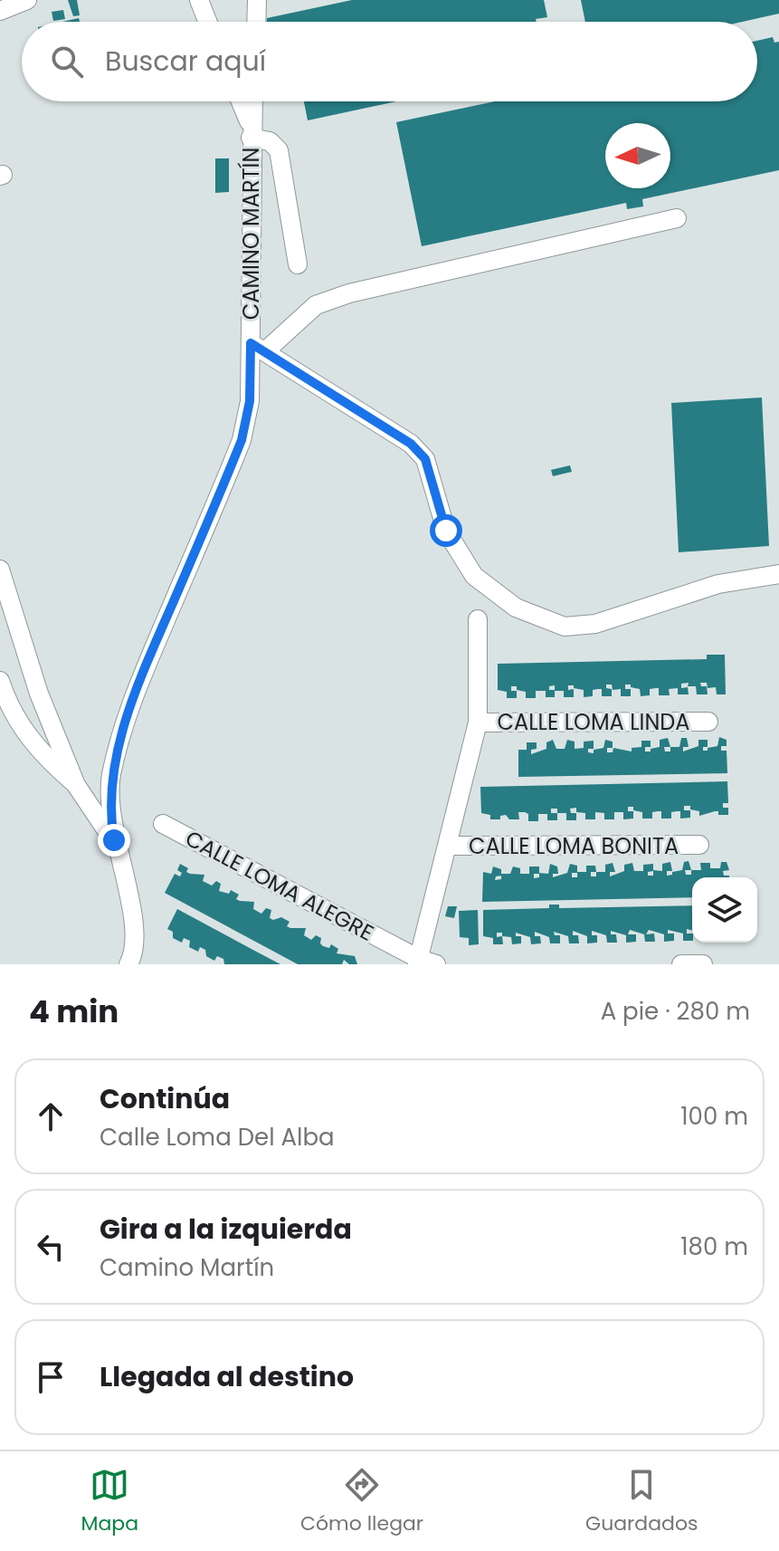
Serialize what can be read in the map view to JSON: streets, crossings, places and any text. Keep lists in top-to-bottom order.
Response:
{
  "streets": {
    "street": [
      "CAMINO MARTÍN",
      "CALLE LOMA LINDA",
      "CALLE LOMA BONITA",
      "CALLE LOMA ALEGRE"
    ]
  },
  "north": "left",
  "page": {
    "search": "Buscar aquí",
    "heading": ["4 min", "A pie · 280 m"],
    "list": [
      ["Continúa", "Calle Loma Del Alba", "100 m"],
      ["Gira a la izquierda", "Camino Martín", "180 m"],
      "Llegada al destino"
    ],
    "nav": ["Mapa", "Cómo llegar", "Guardados"]
  }
}
